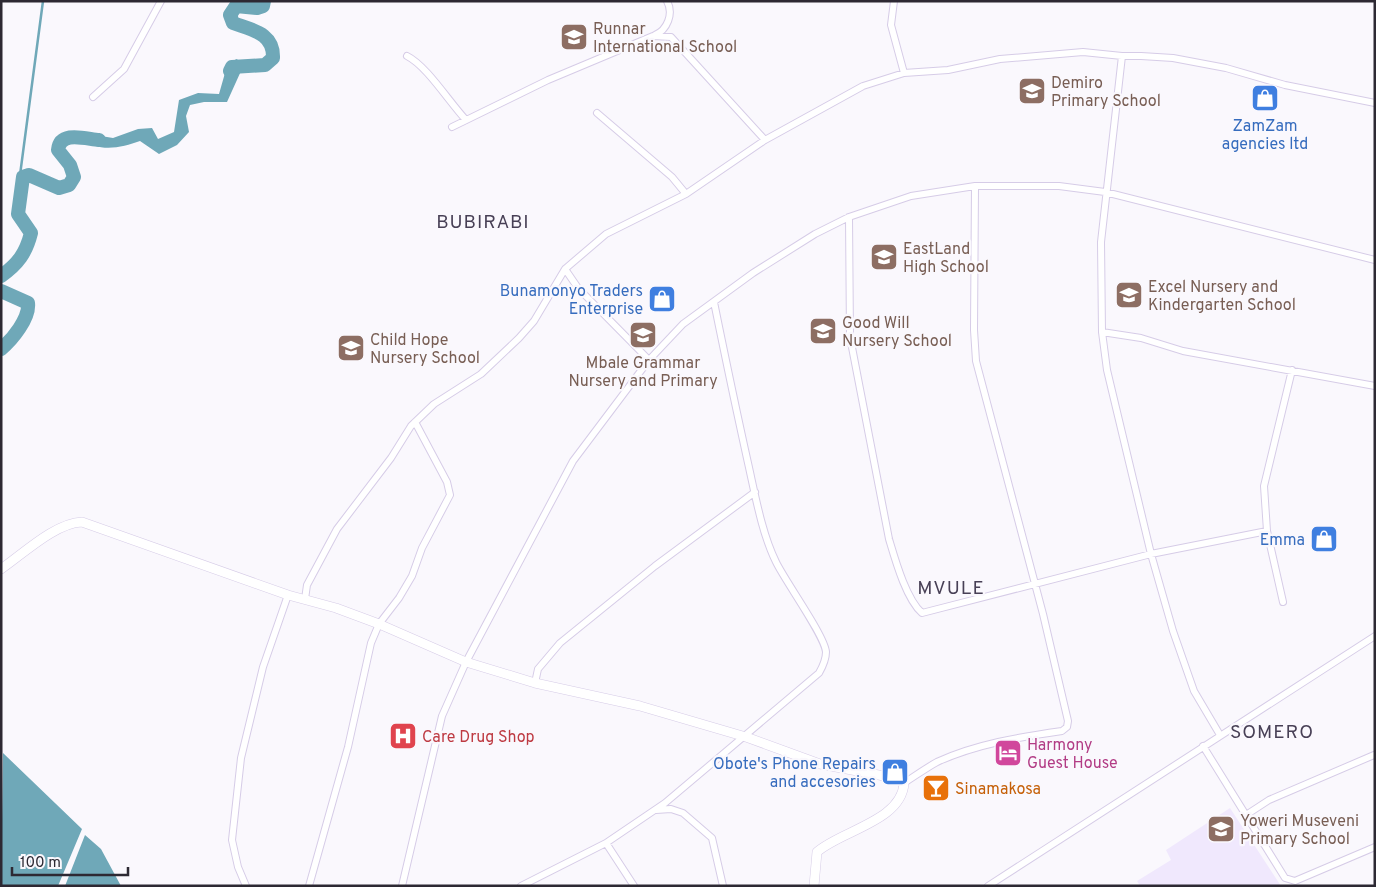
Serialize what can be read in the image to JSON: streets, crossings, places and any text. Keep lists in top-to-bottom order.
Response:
{
  "districts": ["BUBIRABI", "MVULE", "SOMERO"],
  "places": {
    "school or university": [
      "Runnar International School",
      "Demiro Primary School",
      "EastLand High School",
      "Excel Nursery and Kindergarten School",
      "Good Will Nursery School",
      "Mbale Grammar Nursery and Primary",
      "Child Hope Nursery School",
      "Yoweri Museveni Primary School"
    ],
    "shop": [
      "ZamZam agencies ltd",
      "Bunamonyo Traders Enterprise",
      "Emma",
      "Obote's Phone Repairs and accesories"
    ],
    "hospital": ["Care Drug Shop"],
    "hotel": ["Harmony Guest House"],
    "bar": ["Sinamakosa"]
  },
  "scale_bar": "100 m"
}
